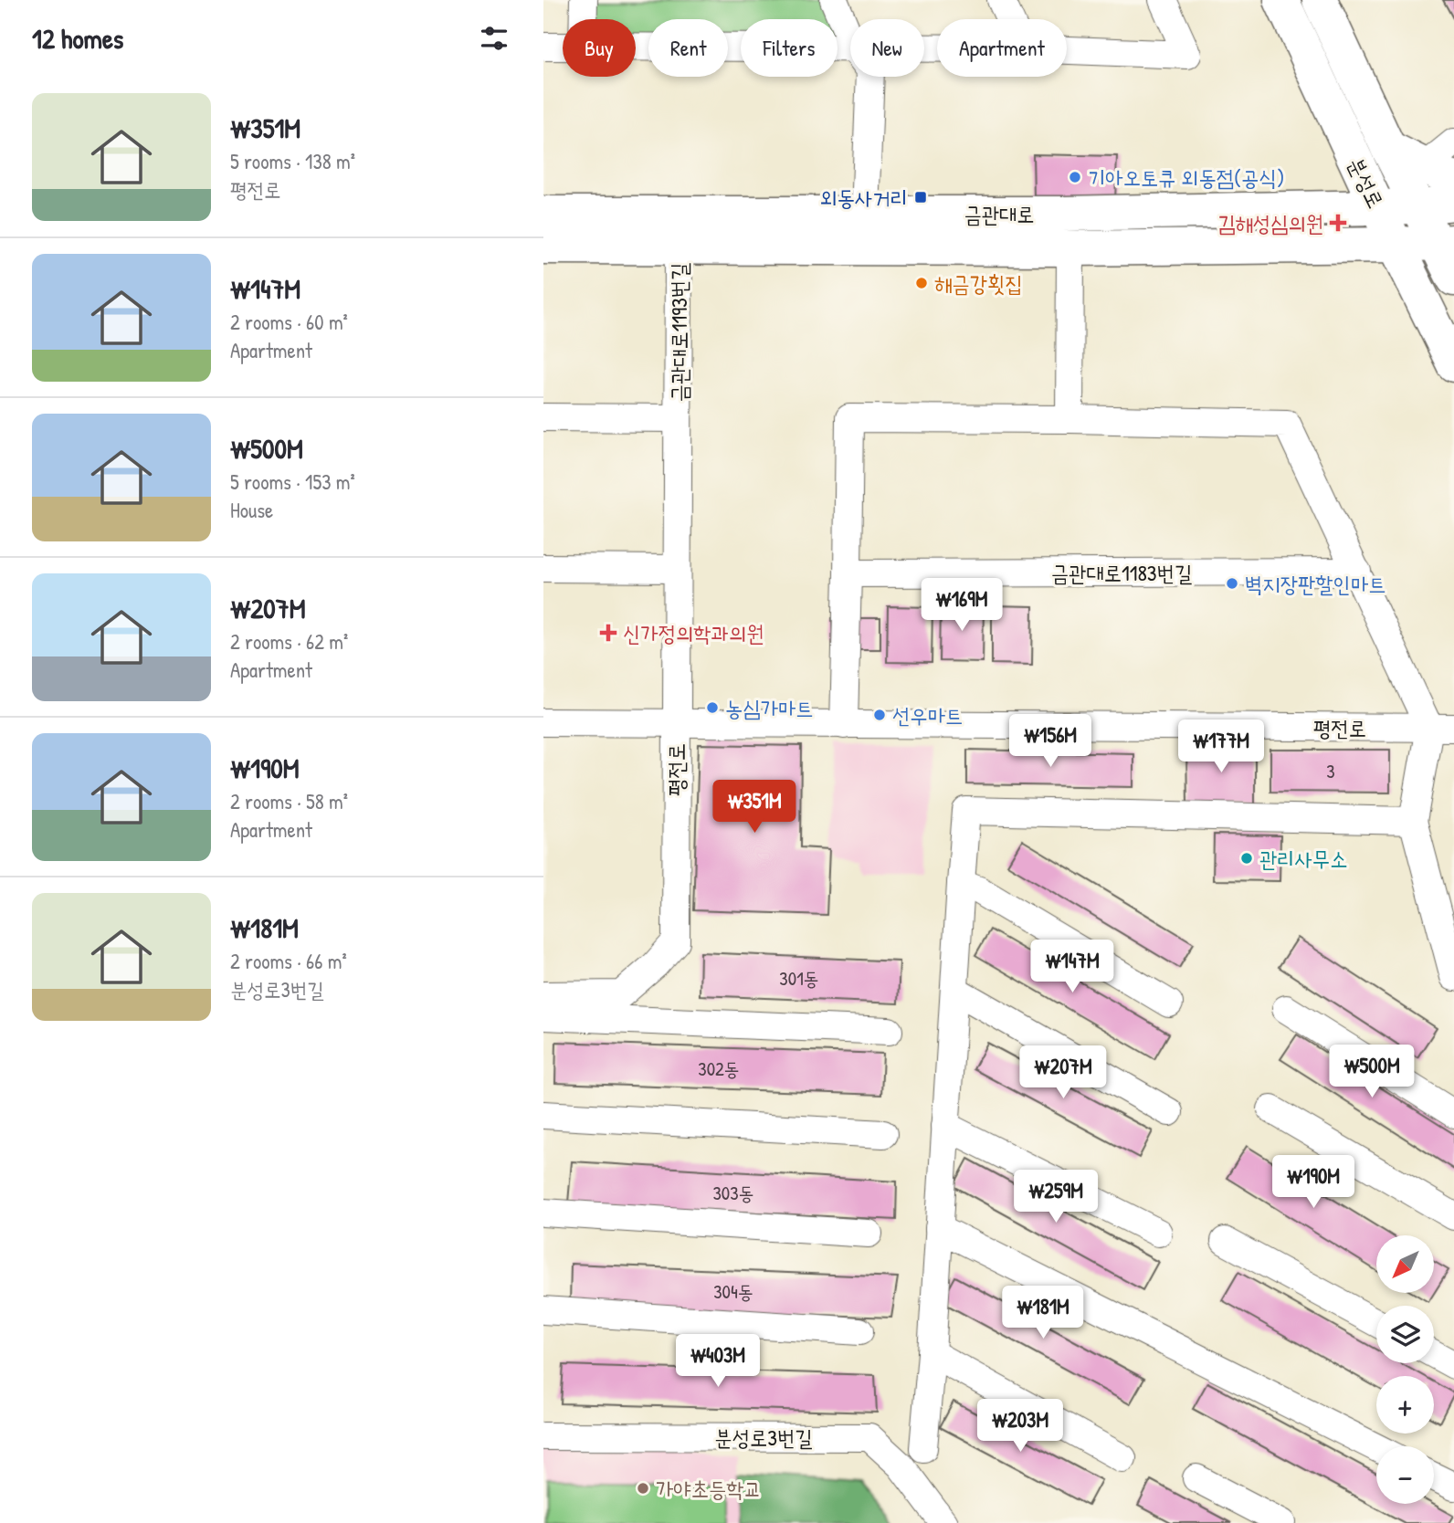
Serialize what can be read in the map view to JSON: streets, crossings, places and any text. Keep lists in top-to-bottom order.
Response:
{
  "streets": {
    "main road": ["분성로", "금관대로"],
    "street": [
      "금관대로1193번길",
      "금관대로1183번길",
      "평전로",
      "분성로3번길"
    ]
  },
  "crossings": [
    ["분성로", "금관대로"],
    ["금관대로", "금관대로1193번길"],
    ["금관대로1193번길", "평전로"]
  ],
  "places": {
    "other": [
      "기아오토큐 외동점(공식)",
      "해금강횟집",
      "벽지장판할인마트",
      "농심가마트",
      "선우마트",
      "관리사무소",
      "가야초등학교"
    ],
    "transit": ["외동사거리"],
    "health": ["김해성심의원", "신가정의학과의원"]
  },
  "house_numbers": [
    "3",
    "301동",
    "302동",
    "303동",
    "304동"
  ],
  "north": "bottom left",
  "page": {
    "heading": "12 homes",
    "chip": [
      "Buy",
      "Rent",
      "Filters",
      "New",
      "Apartment"
    ],
    "list": [
      {
        "name": "₩351M",
        "note": "5 rooms · 138 m² · 평전로"
      },
      {
        "name": "₩147M",
        "note": "2 rooms · 60 m² · Apartment"
      },
      {
        "name": "₩500M",
        "note": "5 rooms · 153 m² · House"
      },
      {
        "name": "₩207M",
        "note": "2 rooms · 62 m² · Apartment"
      },
      {
        "name": "₩190M",
        "note": "2 rooms · 58 m² · Apartment"
      },
      {
        "name": "₩181M",
        "note": "2 rooms · 66 m² · 분성로3번길"
      }
    ],
    "price": [
      "₩169M",
      "₩156M",
      "₩177M",
      "₩351M",
      "₩147M",
      "₩500M",
      "₩207M",
      "₩190M",
      "₩259M",
      "₩181M",
      "₩403M",
      "₩203M"
    ],
    "map_buttons": ["+", "−"]
  }
}
